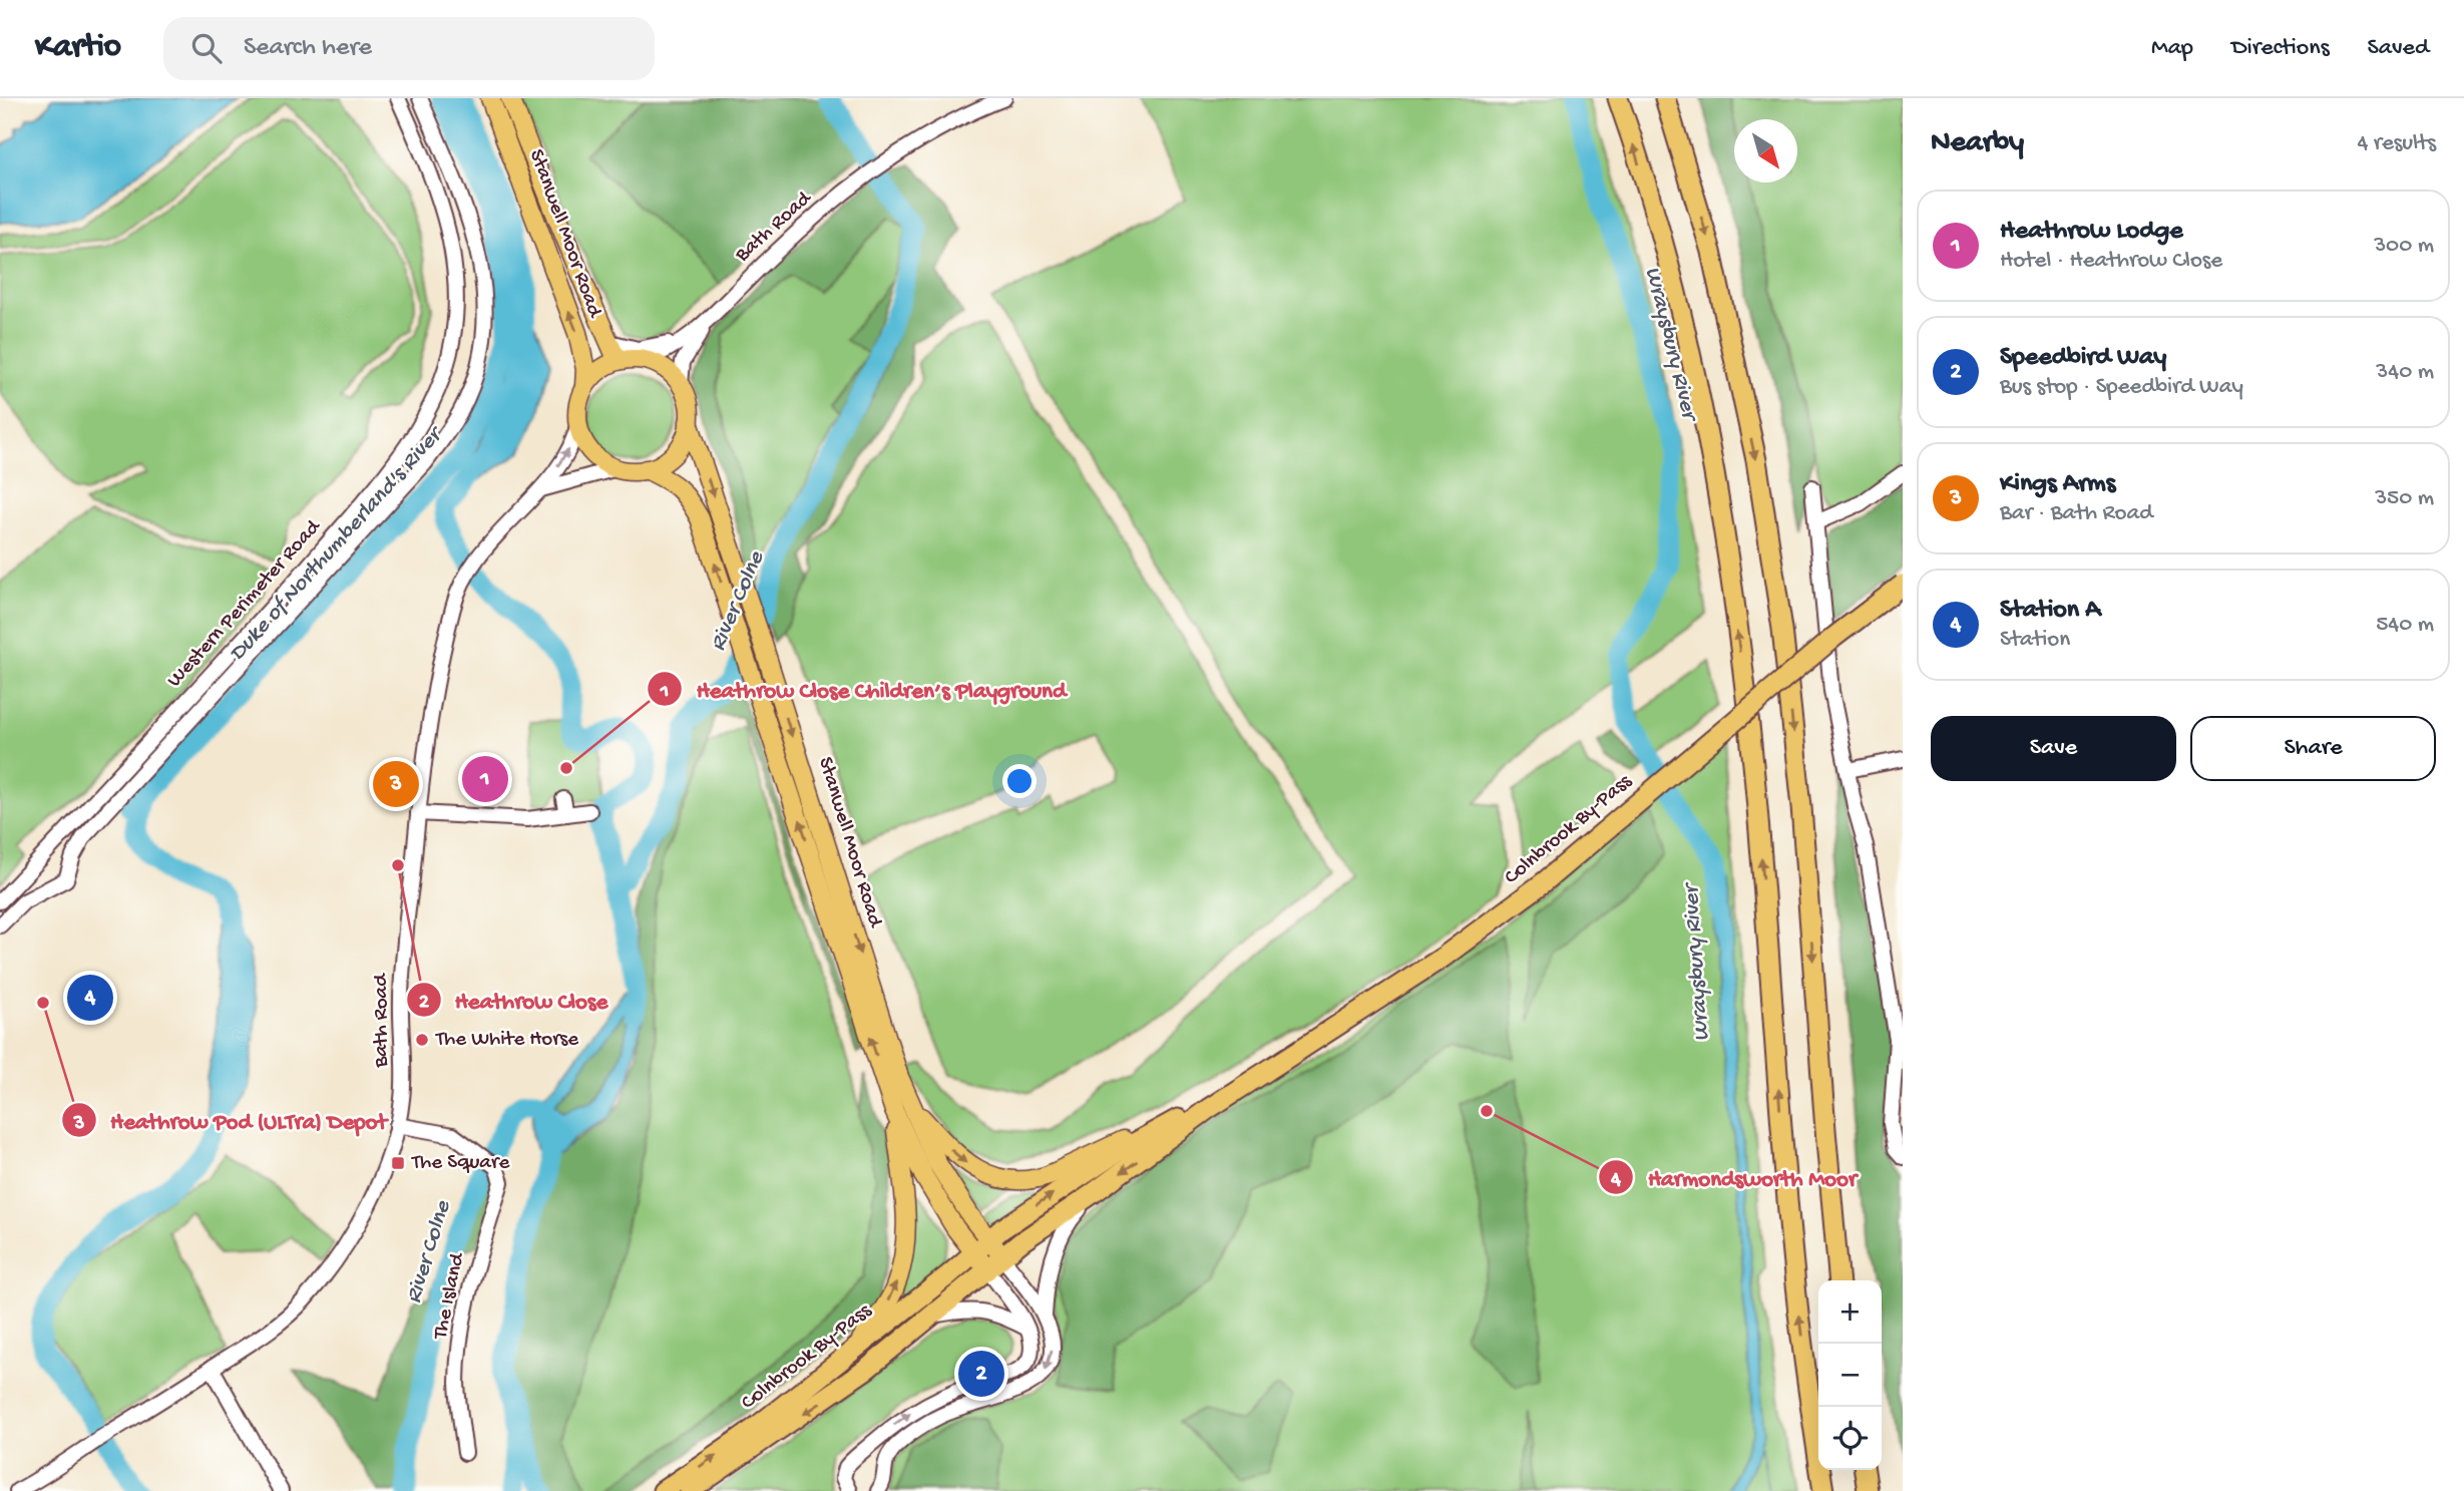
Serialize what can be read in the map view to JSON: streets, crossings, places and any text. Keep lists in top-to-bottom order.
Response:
{
  "streets": {
    "highway": ["Colnbrook By-Pass"],
    "main road": ["Stanwell Moor Road"],
    "street": ["Bath Road", "Western Perimeter Road", "The Island"]
  },
  "crossings": [
    ["Bath Road", "Stanwell Moor Road"],
    ["Bath Road", "The Island"],
    ["Stanwell Moor Road", "Colnbrook By-Pass"]
  ],
  "water": ["Wraysbury River", "Duke of Northumberland's River", "River Colne"],
  "places": {
    "other": [
      "Heathrow Close Children’s Playground",
      "Heathrow Close",
      "Heathrow Pod (ULTra) Depot",
      "The White Horse",
      "Harmondsworth Moor"
    ],
    "transit": ["The Square"]
  },
  "north": "bottom right",
  "page": {
    "header": "Kartio",
    "search": "Search here",
    "nav": ["Map", "Directions", "Saved"],
    "heading": ["Nearby", "4 results"],
    "list": [
      {
        "mark": "1",
        "name": "Heathrow Lodge",
        "note": "Hotel · Heathrow Close",
        "value": "300 m"
      },
      {
        "mark": "2",
        "name": "Speedbird Way",
        "note": "Bus stop · Speedbird Way",
        "value": "340 m"
      },
      {
        "mark": "3",
        "name": "Kings Arms",
        "note": "Bar · Bath Road",
        "value": "350 m"
      },
      {
        "mark": "4",
        "name": "Station A",
        "note": "Station",
        "value": "540 m"
      }
    ],
    "buttons": ["Save", "Share"],
    "pins": [
      "1",
      "3",
      "4",
      "2"
    ],
    "map_buttons": ["+", "−"]
  }
}
